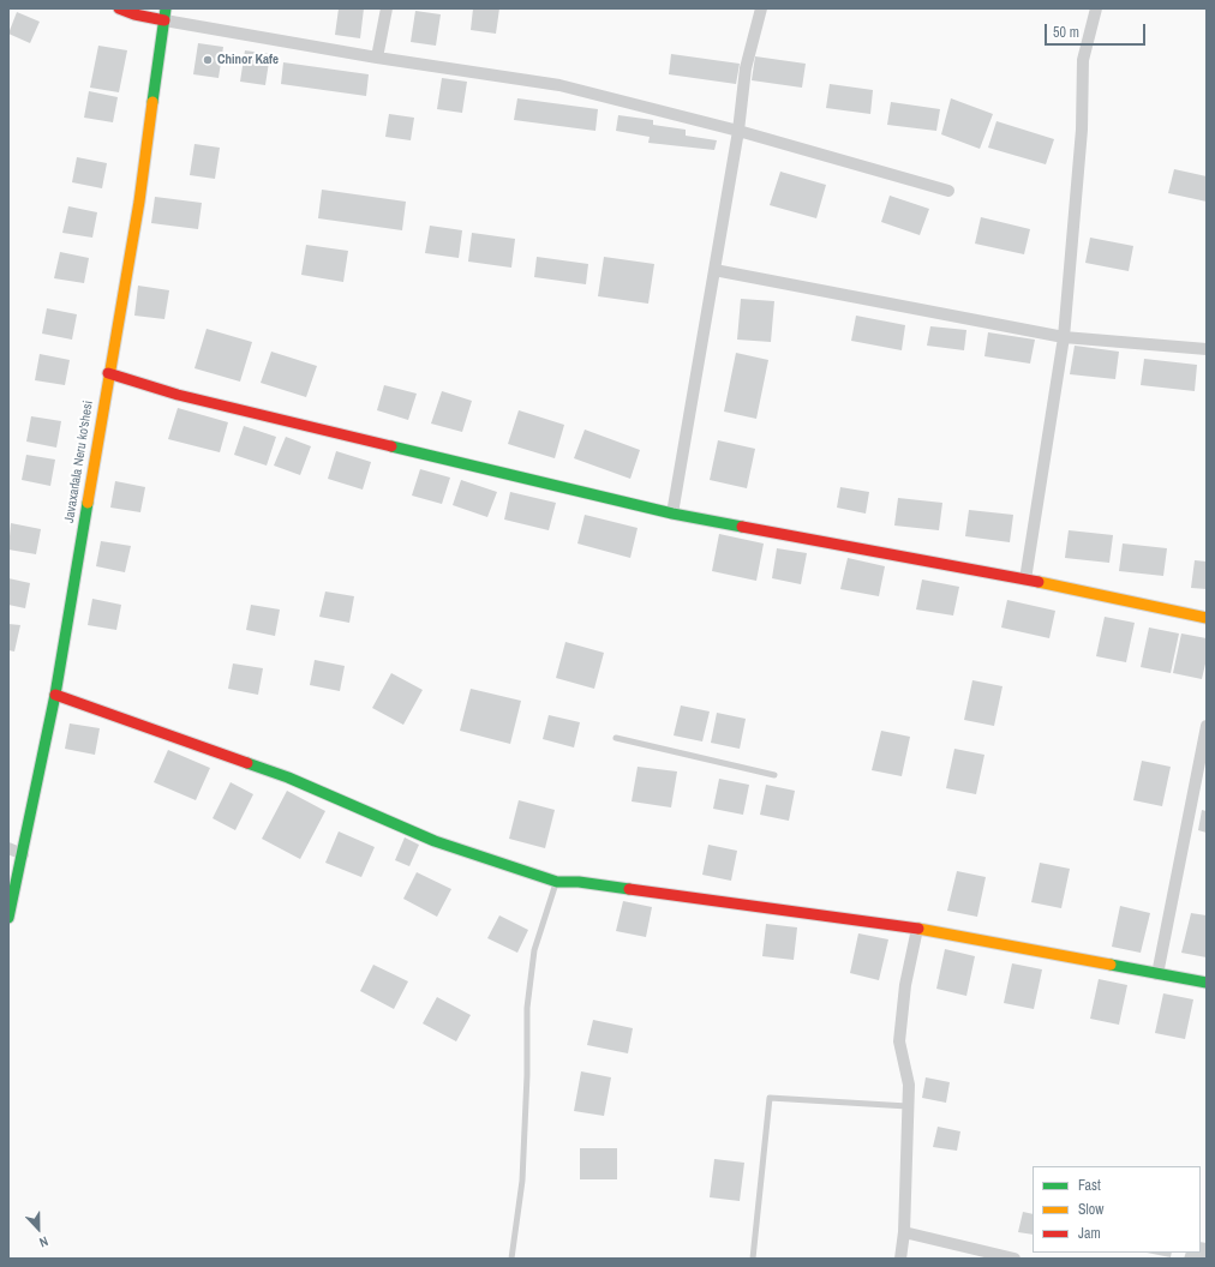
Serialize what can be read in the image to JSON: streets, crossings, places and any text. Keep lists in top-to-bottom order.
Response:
{
  "streets": {
    "street": ["Javaxarlala Neru ko'shesi"]
  },
  "places": ["Chinor Kafe"],
  "legend": ["Fast", "Slow", "Jam"],
  "scale_bar": "50 m",
  "north": "bottom"
}
